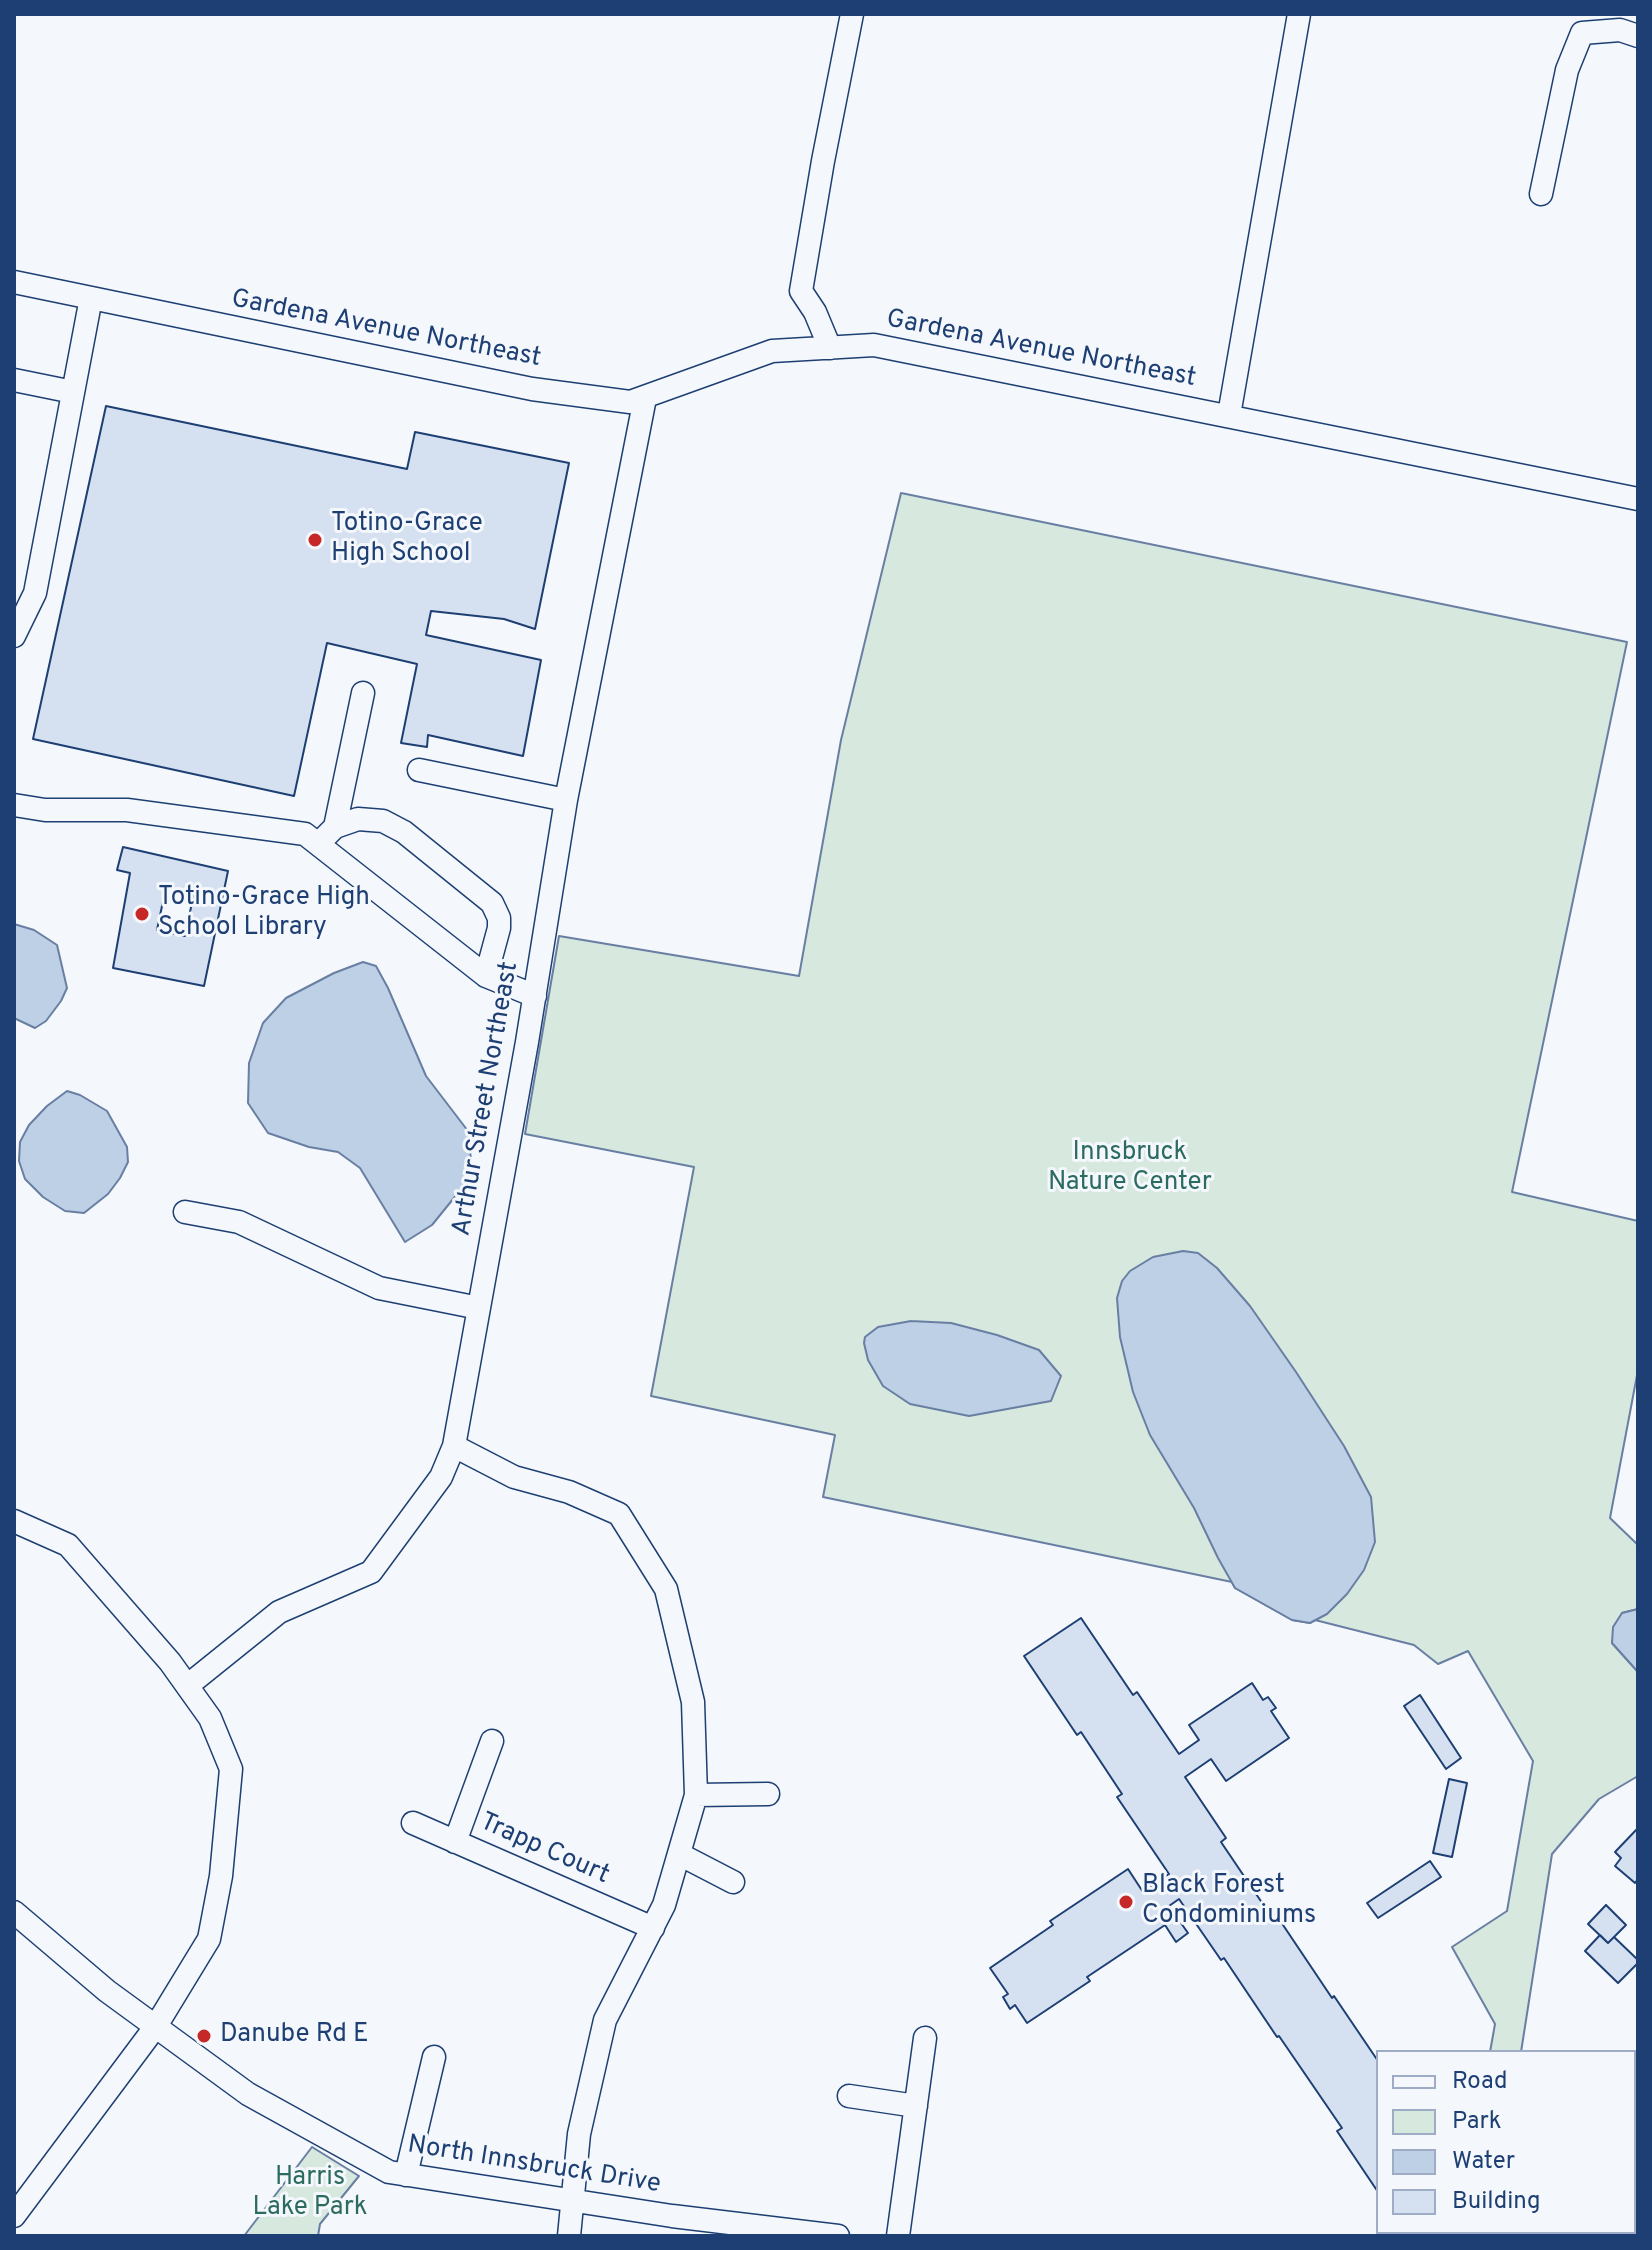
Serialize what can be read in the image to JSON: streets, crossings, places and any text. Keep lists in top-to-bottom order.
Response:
{
  "streets": {
    "street": [
      "Gardena Avenue Northeast",
      "Arthur Street Northeast",
      "Trapp Court",
      "North Innsbruck Drive"
    ]
  },
  "crossings": [
    ["Gardena Avenue Northeast", "Arthur Street Northeast"]
  ],
  "parks": ["Innsbruck Nature Center", "Harris Lake Park"],
  "places": [
    "Totino-Grace High School",
    "Totino-Grace High School Library",
    "Black Forest Condominiums",
    "Danube Rd E"
  ],
  "legend": [
    "Road",
    "Park",
    "Water",
    "Building"
  ]
}
